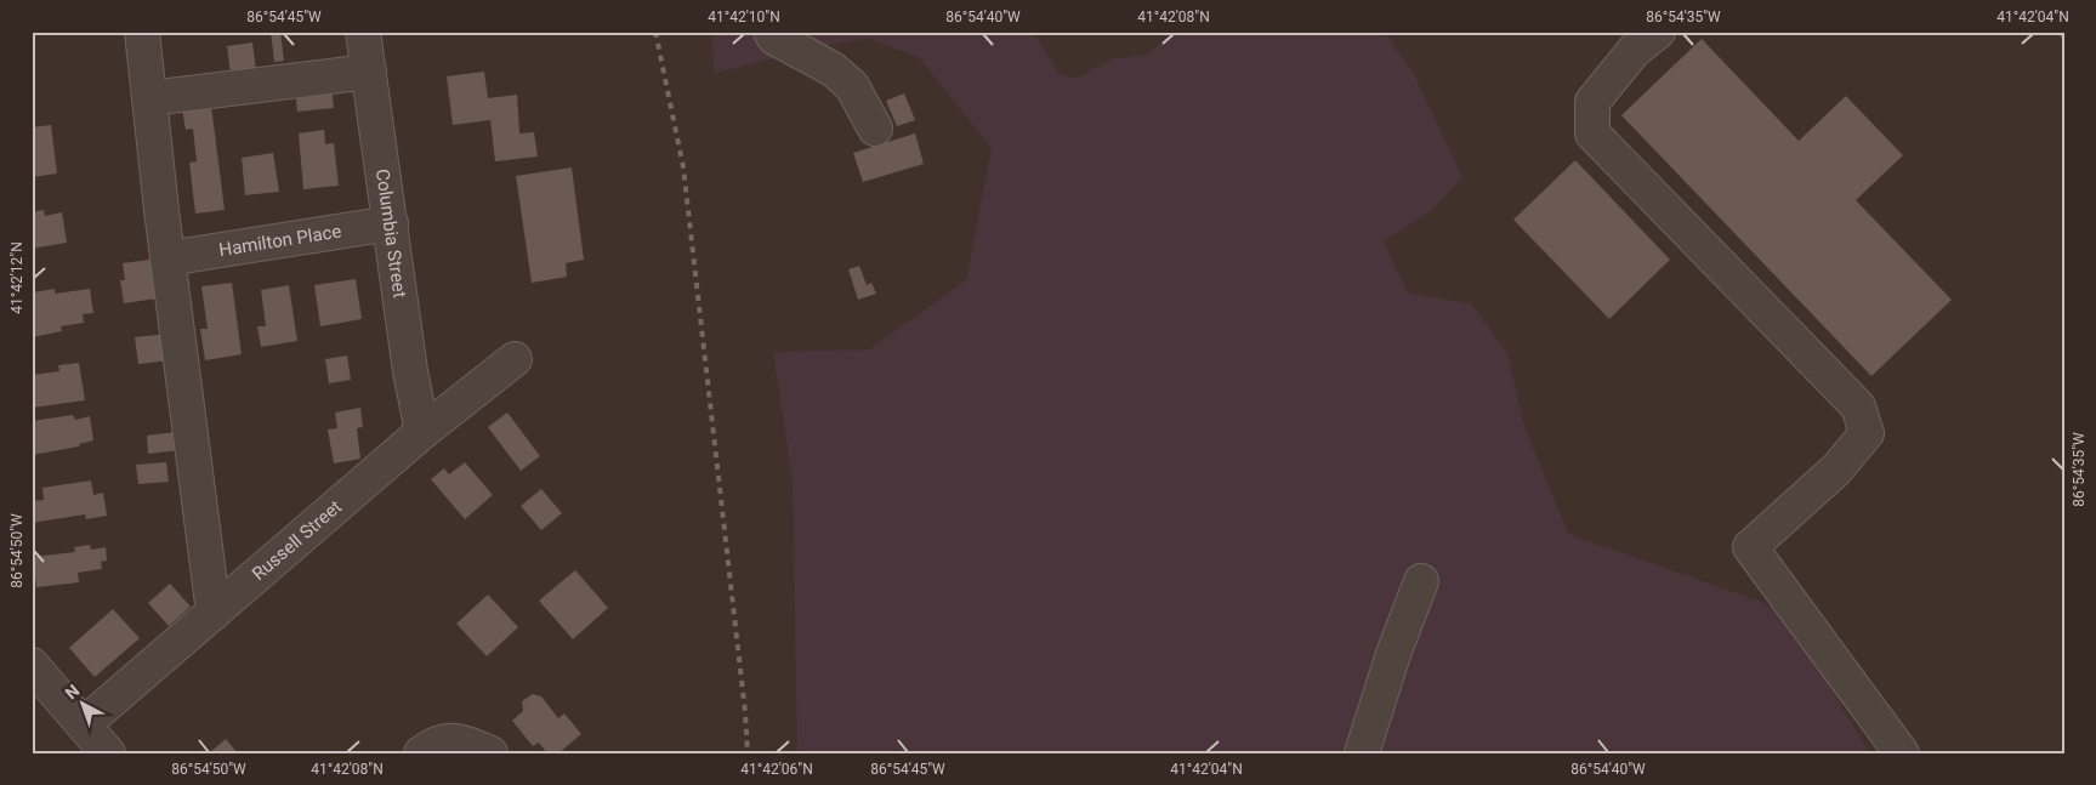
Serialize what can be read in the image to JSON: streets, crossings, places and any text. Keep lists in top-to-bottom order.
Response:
{
  "streets": {
    "street": ["Columbia Street", "Hamilton Place", "Russell Street"]
  },
  "crossings": [
    ["Columbia Street", "Hamilton Place"],
    ["Columbia Street", "Russell Street"]
  ],
  "north": "top left",
  "coordinates": [
    "86°54'45\"W",
    "41°42'10\"N",
    "86°54'40\"W",
    "41°42'08\"N",
    "86°54'35\"W",
    "41°42'04\"N",
    "41°42'12\"N",
    "86°54'50\"W",
    "41°42'06\"N"
  ]
}
